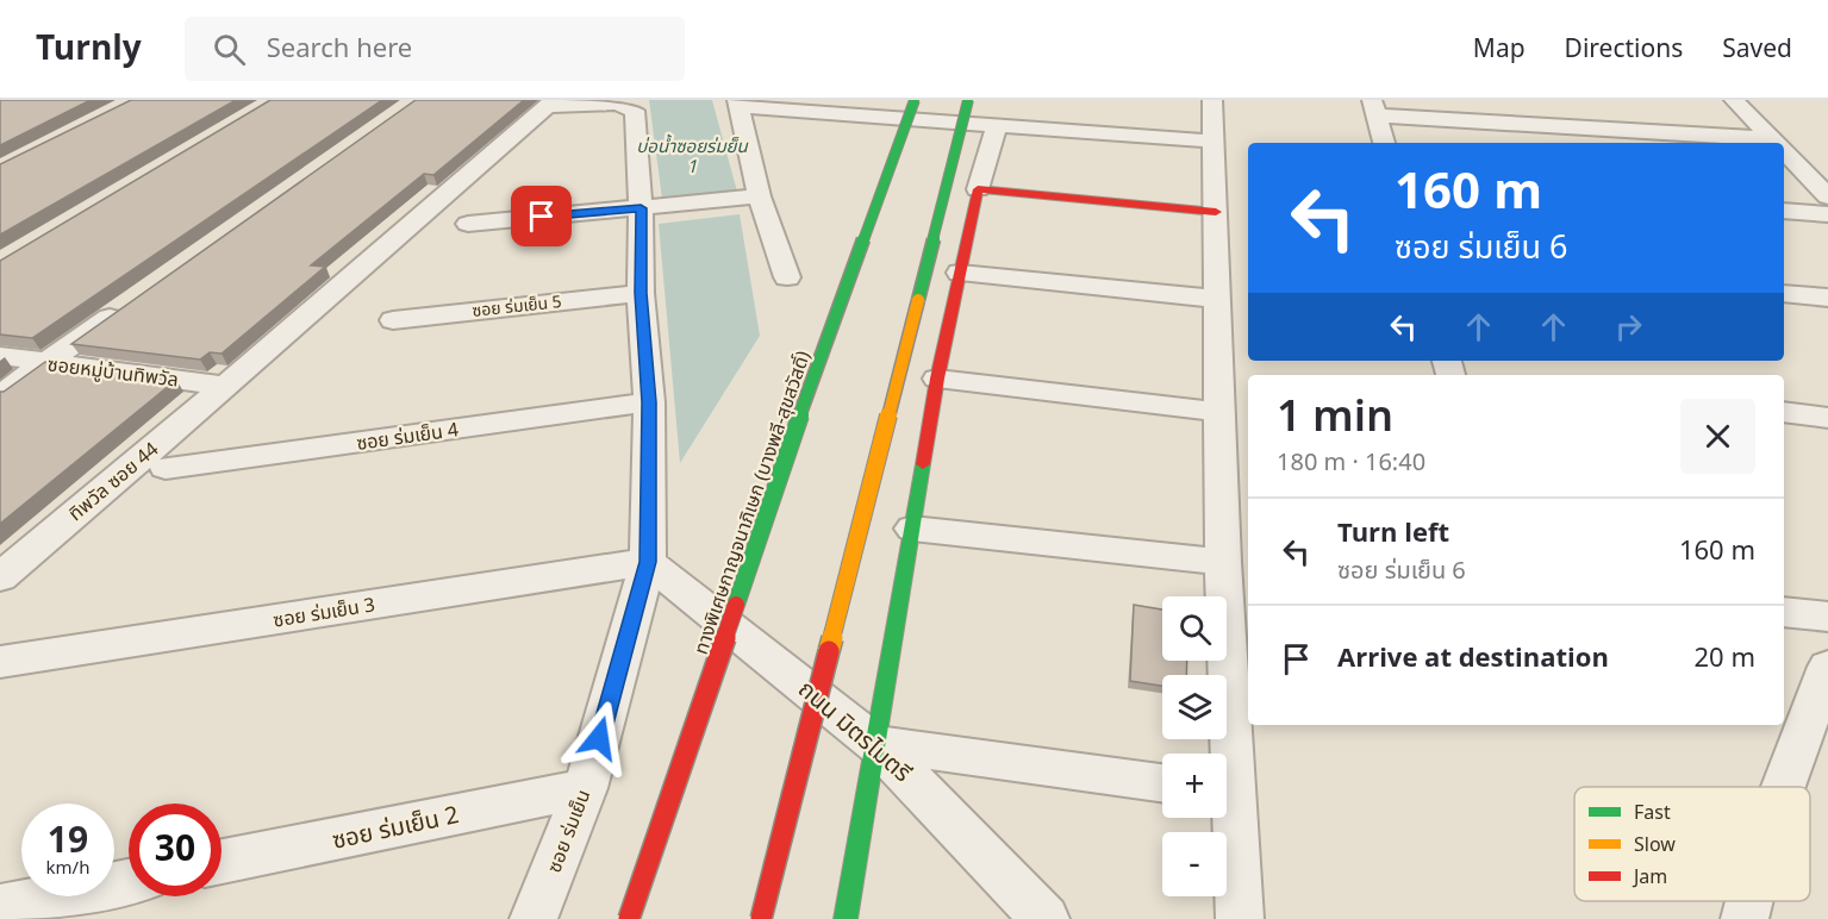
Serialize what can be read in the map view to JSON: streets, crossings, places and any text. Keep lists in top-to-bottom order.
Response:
{
  "streets": {
    "main road": ["ทางพิเศษกาญจนาภิเษก (บางพลี-สุขสวัสดิ์)"],
    "street": [
      "ซอย ร่มเย็น 5",
      "ซอยหมู่บ้านทิพวัล",
      "ซอย ร่มเย็น 4",
      "ทิพวัล ซอย 44",
      "ซอย ร่มเย็น 3",
      "ถนน มิตรไมตรี",
      "ซอย ร่มเย็น 2",
      "ซอย ร่มเย็น"
    ]
  },
  "crossings": [
    ["ซอย ร่มเย็น 5", "ซอย ร่มเย็น"],
    ["ซอยหมู่บ้านทิพวัล", "ทิพวัล ซอย 44"],
    ["ซอย ร่มเย็น 4", "ซอย ร่มเย็น"],
    ["ทิพวัล ซอย 44", "ซอย ร่มเย็น"],
    ["ซอย ร่มเย็น 3", "ถนน มิตรไมตรี"],
    ["ซอย ร่มเย็น 3", "ซอย ร่มเย็น"],
    ["ถนน มิตรไมตรี", "ซอย ร่มเย็น"],
    ["ซอย ร่มเย็น 2", "ซอย ร่มเย็น"]
  ],
  "water": ["บ่อน้ำซอยร่มย็น 1"],
  "legend": ["Fast", "Slow", "Jam"],
  "page": {
    "header": "Turnly",
    "search": "Search here",
    "nav": ["Map", "Directions", "Saved"],
    "turn": ["160 m", "ซอย ร่มเย็น 6"],
    "heading": ["1 min", "180 m · 16:40"],
    "list": [
      {
        "name": "Turn left",
        "note": "ซอย ร่มเย็น 6",
        "value": "160 m"
      },
      {
        "name": "Arrive at destination",
        "value": "20 m"
      }
    ],
    "map_buttons": ["+", "−"],
    "speed": "19 km/h",
    "limit": "30"
  }
}
